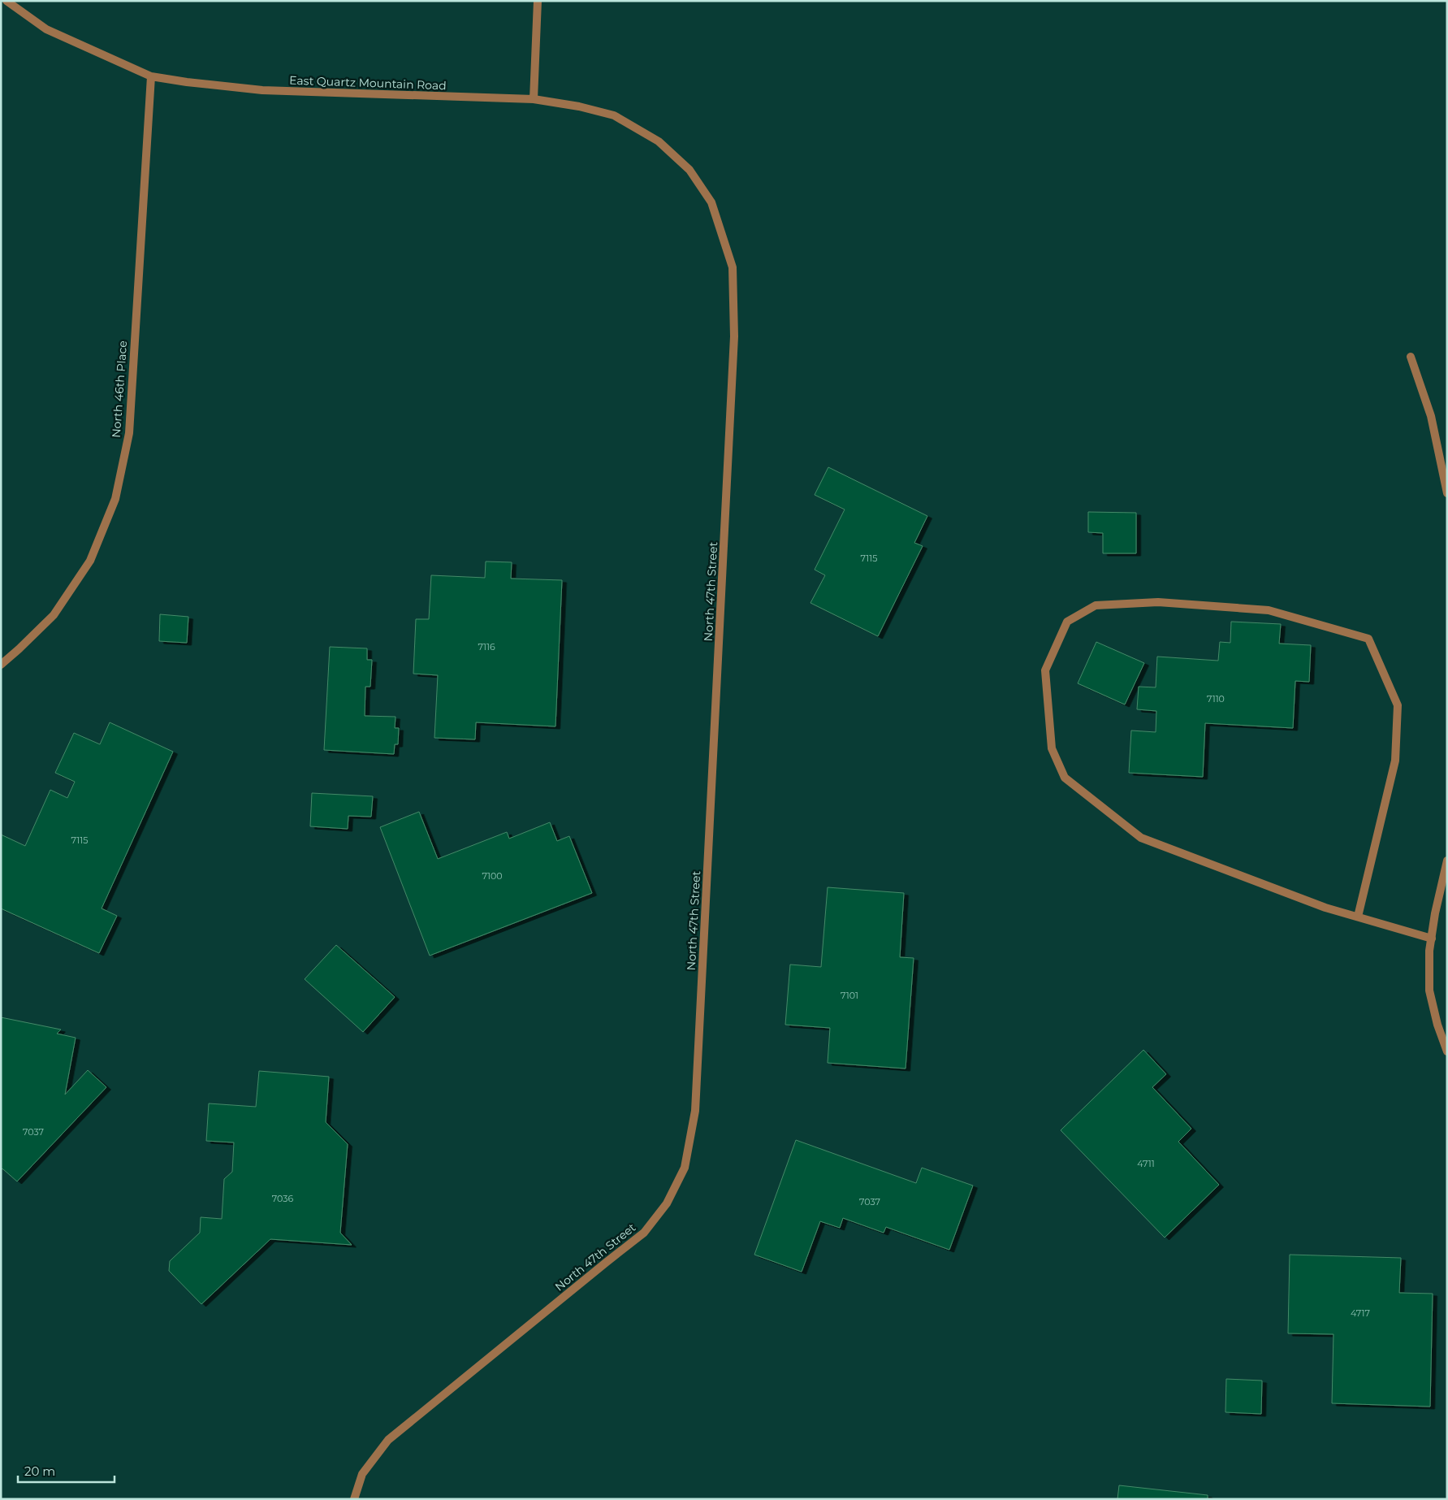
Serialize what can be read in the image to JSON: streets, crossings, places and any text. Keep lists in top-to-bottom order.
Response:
{
  "streets": {
    "street": ["East Quartz Mountain Road", "North 46th Place", "North 47th Street"]
  },
  "crossings": [
    ["East Quartz Mountain Road", "North 46th Place"],
    ["East Quartz Mountain Road", "North 47th Street"]
  ],
  "house_numbers": [
    "7115",
    "7116",
    "7110",
    "7115",
    "7100",
    "7101",
    "7037",
    "4711",
    "7036",
    "7037",
    "4717"
  ],
  "scale_bar": "20 m"
}
